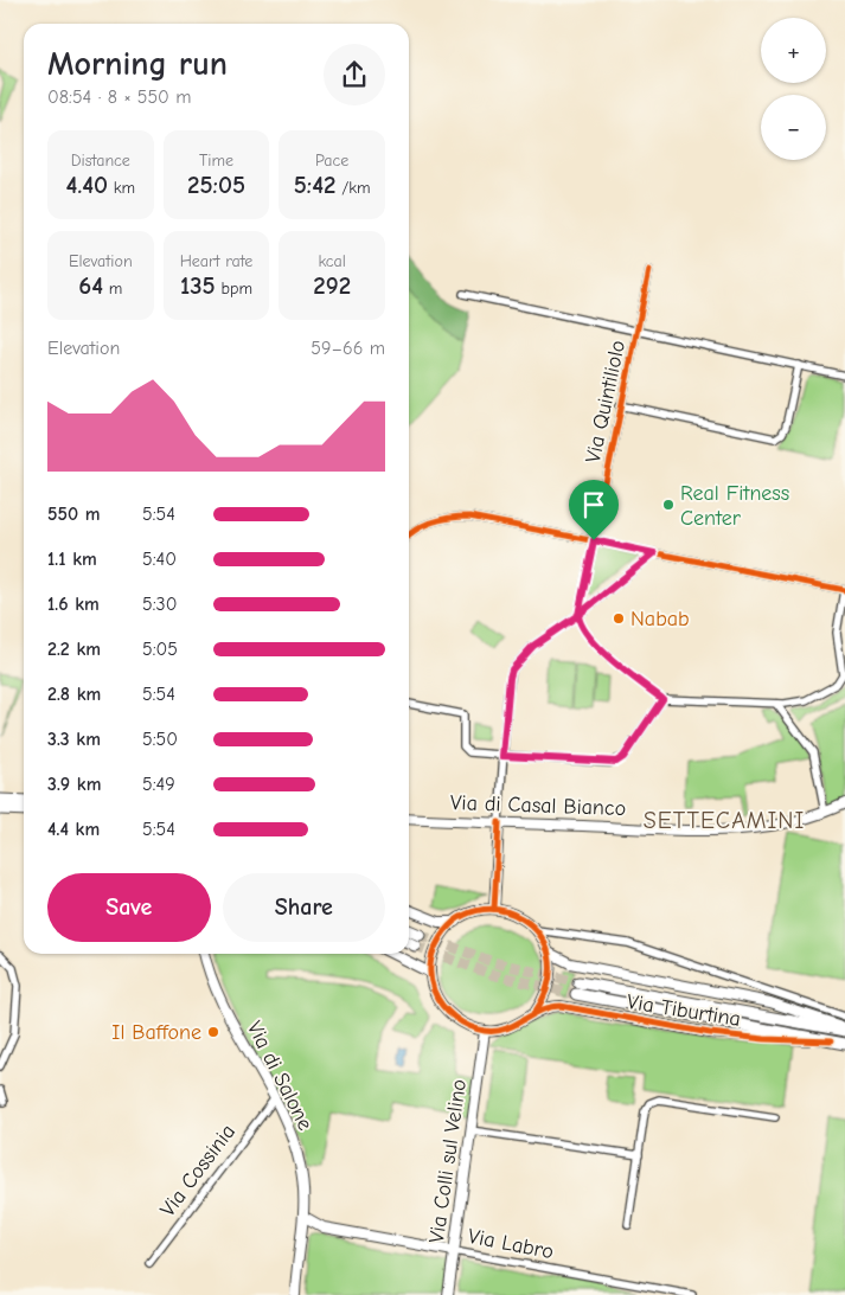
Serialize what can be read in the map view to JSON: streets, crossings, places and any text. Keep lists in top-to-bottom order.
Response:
{
  "streets": {
    "main road": ["Via Tiburtina"],
    "street": [
      "Via Quintiliolo",
      "Via di Casal Bianco",
      "Via di Salone",
      "Via Colli sul Velino",
      "Via Cossinia",
      "Via Labro"
    ]
  },
  "crossings": [
    ["Via Tiburtina", "Via Colli sul Velino"],
    ["Via di Salone", "Via Cossinia"],
    ["Via di Salone", "Via Labro"],
    ["Via Colli sul Velino", "Via Labro"]
  ],
  "districts": ["SETTECAMINI"],
  "places": ["Real Fitness Center", "Nabab", "Il Baffone"],
  "page": {
    "map_buttons": ["+", "−"],
    "heading": ["Morning run", "08:54 · 8 × 550 m"],
    "stats": [
      ["Distance", "4.40 km"],
      ["Time", "25:05"],
      ["Pace", "5:42 /km"],
      ["Elevation", "64 m"],
      ["Heart rate", "135 bpm"],
      ["kcal", "292"]
    ],
    "chart": ["Elevation", "59–66 m"],
    "list": [
      {
        "name": "550 m",
        "note": "5:54"
      },
      {
        "name": "1.1 km",
        "note": "5:40"
      },
      {
        "name": "1.6 km",
        "note": "5:30"
      },
      {
        "name": "2.2 km",
        "note": "5:05"
      },
      {
        "name": "2.8 km",
        "note": "5:54"
      },
      {
        "name": "3.3 km",
        "note": "5:50"
      },
      {
        "name": "3.9 km",
        "note": "5:49"
      },
      {
        "name": "4.4 km",
        "note": "5:54"
      }
    ],
    "buttons": ["Save", "Share"]
  }
}
